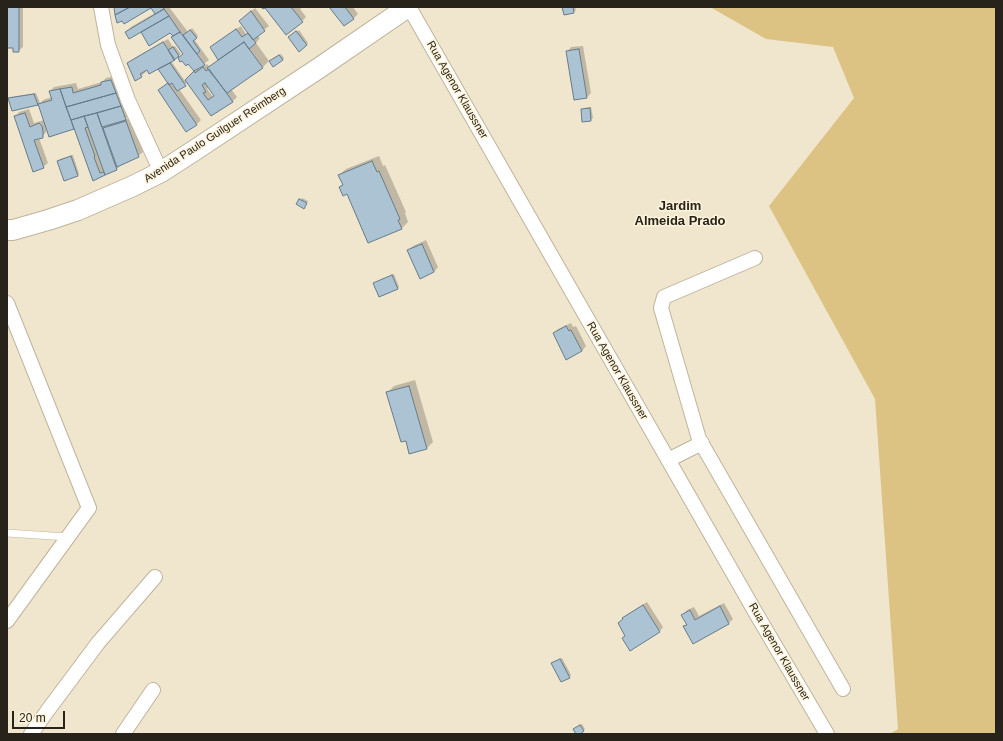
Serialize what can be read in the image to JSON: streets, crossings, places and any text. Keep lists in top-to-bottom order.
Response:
{
  "streets": {
    "main road": ["Avenida Paulo Guilguer Reimberg"],
    "street": ["Rua Agenor Klaussner"]
  },
  "crossings": [
    ["Rua Agenor Klaussner", "Avenida Paulo Guilguer Reimberg"]
  ],
  "districts": ["Jardim Almeida Prado"],
  "scale_bar": "20 m"
}
